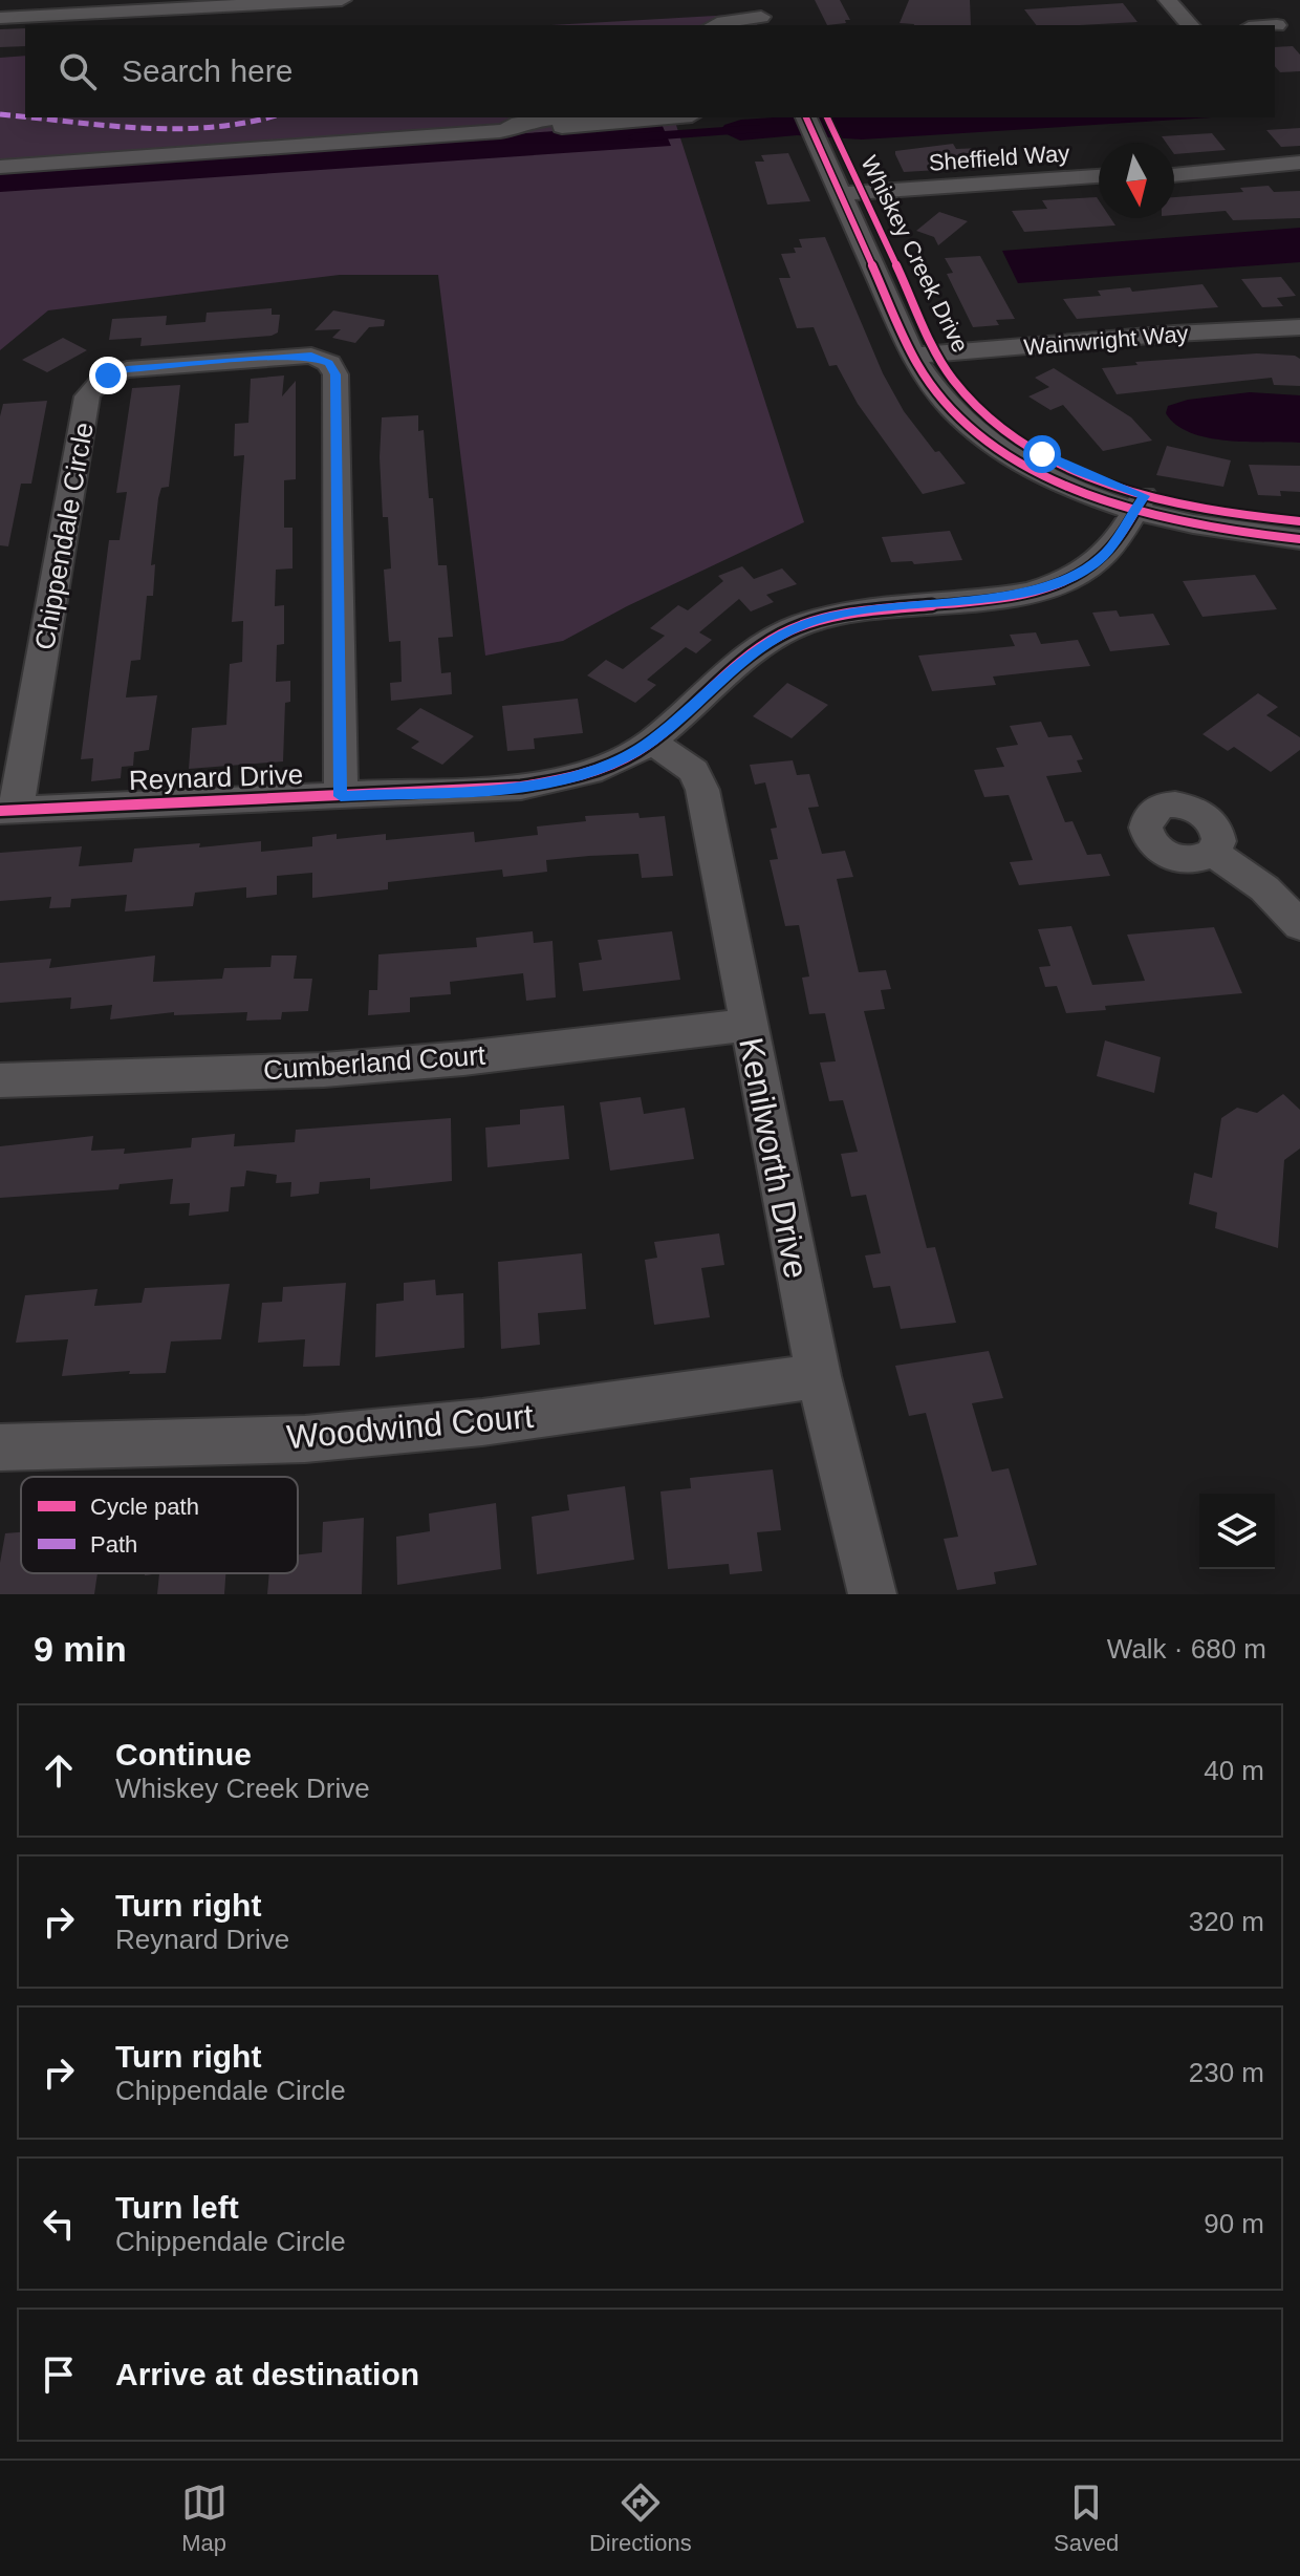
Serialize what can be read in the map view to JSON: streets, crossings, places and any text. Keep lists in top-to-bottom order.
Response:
{
  "streets": {
    "street": [
      "Sheffield Way",
      "Whiskey Creek Drive",
      "Wainwright Way",
      "Chippendale Circle",
      "Reynard Drive",
      "Cumberland Court",
      "Kenilworth Drive",
      "Woodwind Court"
    ]
  },
  "crossings": [
    ["Sheffield Way", "Whiskey Creek Drive"],
    ["Whiskey Creek Drive", "Wainwright Way"],
    ["Whiskey Creek Drive", "Reynard Drive"],
    ["Chippendale Circle", "Reynard Drive"],
    ["Reynard Drive", "Kenilworth Drive"],
    ["Cumberland Court", "Kenilworth Drive"],
    ["Kenilworth Drive", "Woodwind Court"]
  ],
  "legend": ["Cycle path", "Path"],
  "north": "bottom",
  "page": {
    "search": "Search here",
    "heading": ["9 min", "Walk · 680 m"],
    "list": [
      ["Continue", "Whiskey Creek Drive", "40 m"],
      ["Turn right", "Reynard Drive", "320 m"],
      ["Turn right", "Chippendale Circle", "230 m"],
      ["Turn left", "Chippendale Circle", "90 m"],
      "Arrive at destination"
    ],
    "nav": ["Map", "Directions", "Saved"]
  }
}
